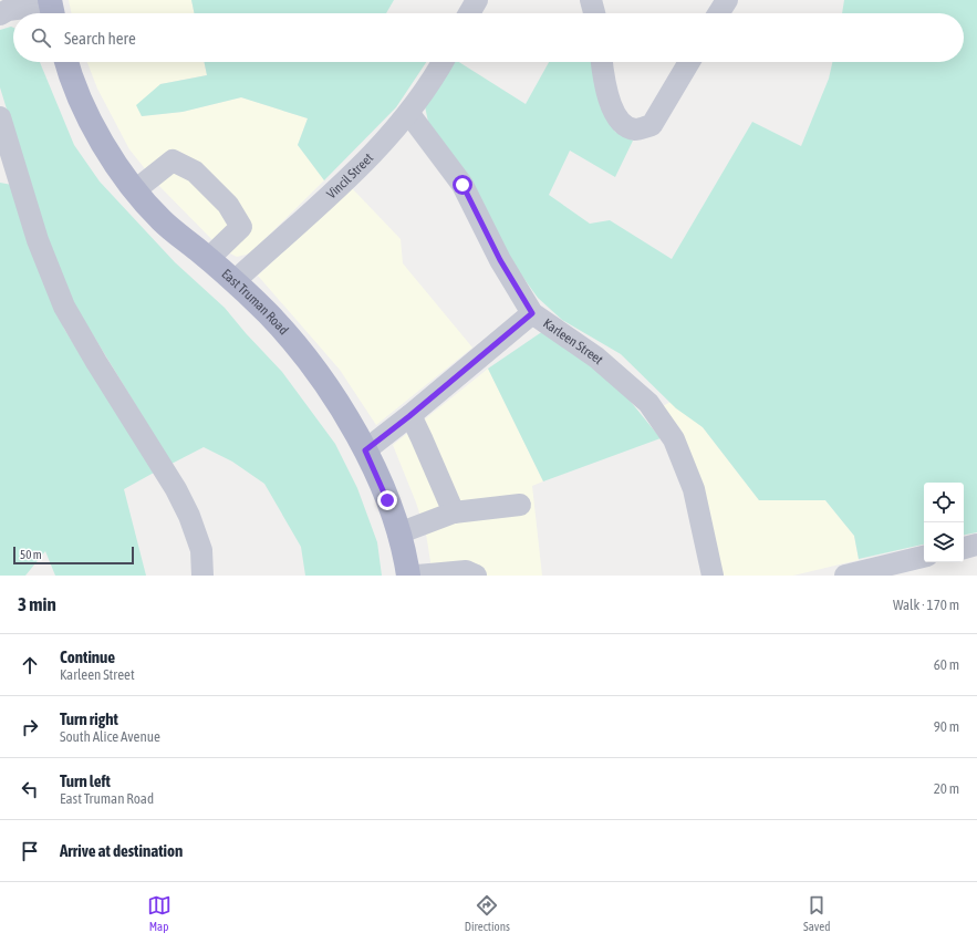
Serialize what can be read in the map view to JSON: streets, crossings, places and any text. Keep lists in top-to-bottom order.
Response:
{
  "streets": {
    "main road": ["East Truman Road"],
    "street": ["Vincil Street", "Karleen Street"]
  },
  "crossings": [
    ["Vincil Street", "East Truman Road"],
    ["Vincil Street", "Karleen Street"]
  ],
  "scale_bar": "50 m",
  "page": {
    "search": "Search here",
    "scale": "50 m",
    "heading": ["3 min", "Walk · 170 m"],
    "list": [
      ["Continue", "Karleen Street", "60 m"],
      ["Turn right", "South Alice Avenue", "90 m"],
      ["Turn left", "East Truman Road", "20 m"],
      "Arrive at destination"
    ],
    "nav": ["Map", "Directions", "Saved"]
  }
}
